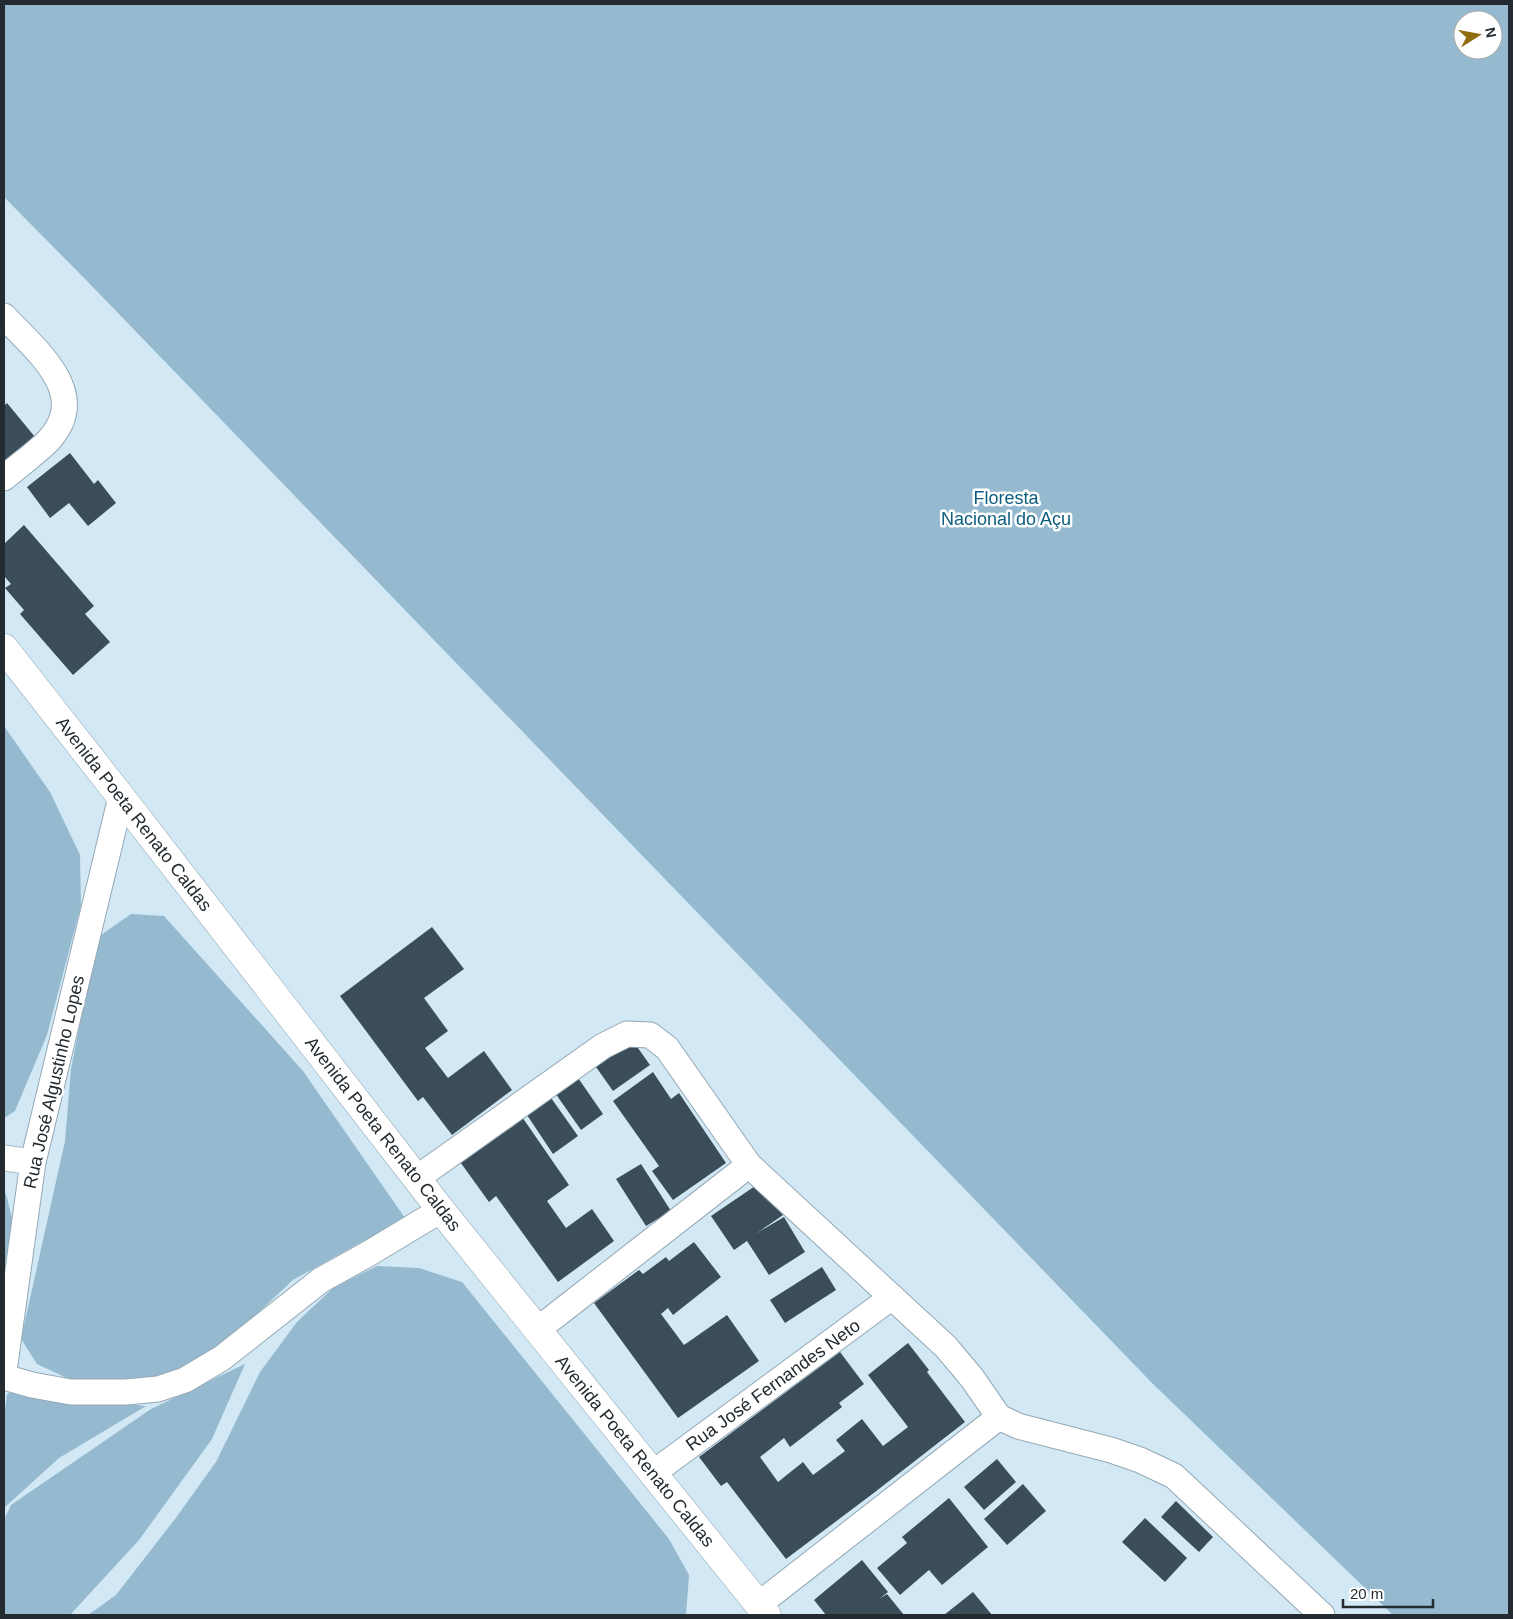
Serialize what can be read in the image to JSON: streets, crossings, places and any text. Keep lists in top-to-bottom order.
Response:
{
  "streets": {
    "main road": ["Avenida Poeta Renato Caldas"],
    "street": ["Rua José Algustinho Lopes", "Rua José Fernandes Neto"]
  },
  "crossings": [
    ["Avenida Poeta Renato Caldas", "Rua José Algustinho Lopes"],
    ["Avenida Poeta Renato Caldas", "Rua José Fernandes Neto"]
  ],
  "parks": ["Floresta Nacional do Açu"],
  "scale_bar": "20 m",
  "north": "right"
}
